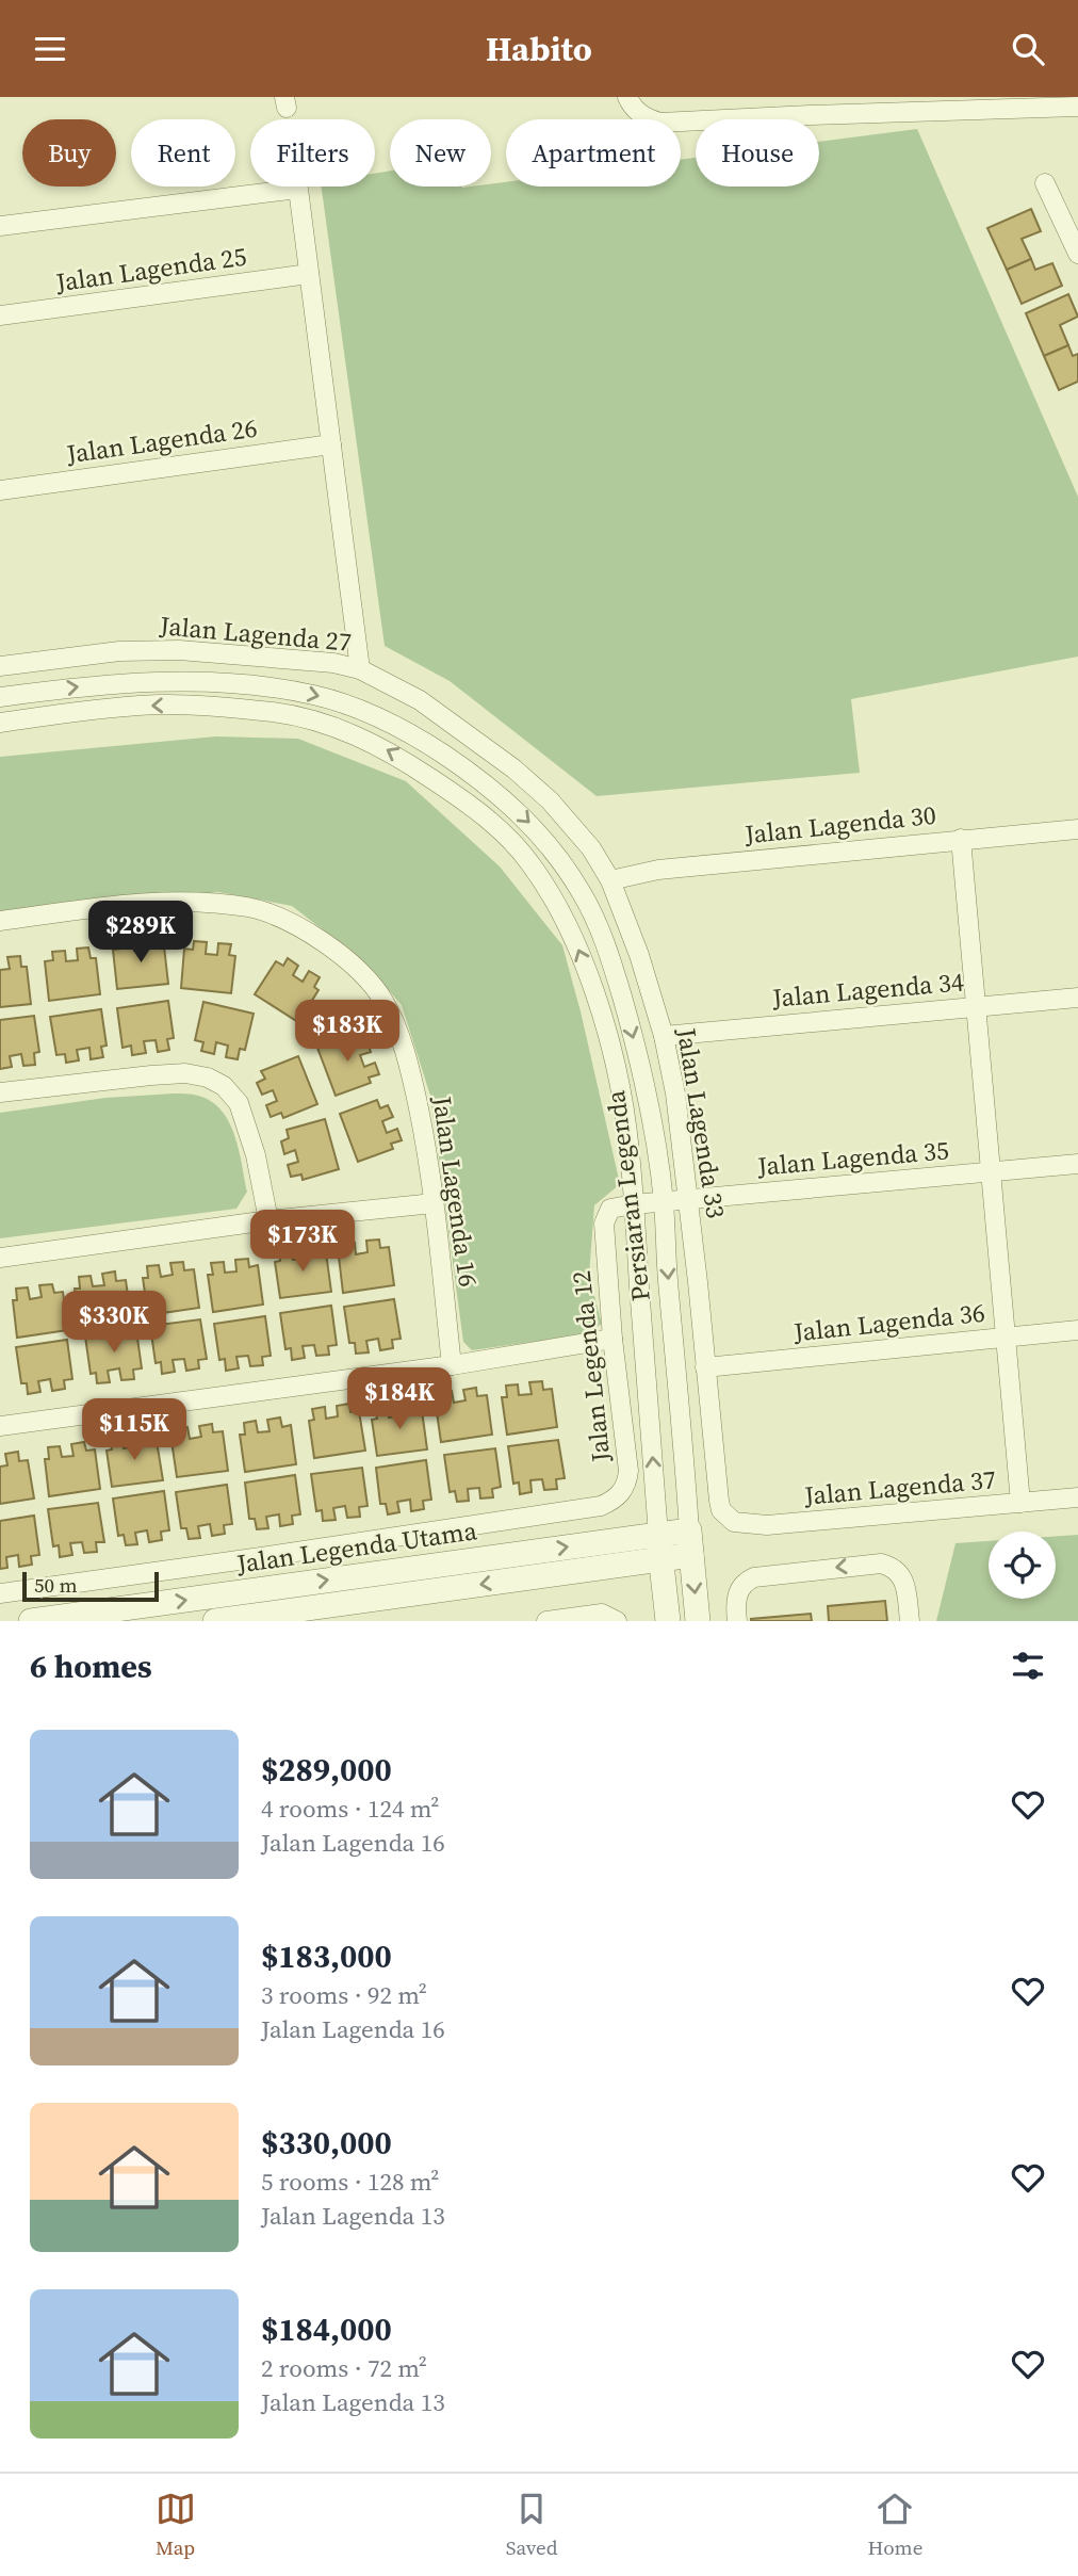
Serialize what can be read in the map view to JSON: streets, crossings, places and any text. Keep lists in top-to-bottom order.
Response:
{
  "streets": {
    "street": [
      "Jalan Lagenda 25",
      "Jalan Lagenda 26",
      "Jalan Lagenda 27",
      "Jalan Lagenda 30",
      "Jalan Lagenda 34",
      "Jalan Lagenda 33",
      "Jalan Lagenda 35",
      "Jalan Lagenda 16",
      "Persiaran Legenda",
      "Jalan Lagenda 36",
      "Jalan Legenda 12",
      "Jalan Lagenda 37",
      "Jalan Legenda Utama"
    ]
  },
  "crossings": [
    ["Jalan Lagenda 27", "Jalan Lagenda 33"],
    ["Jalan Lagenda 30", "Jalan Lagenda 33"],
    ["Jalan Lagenda 34", "Jalan Lagenda 33"],
    ["Jalan Lagenda 33", "Jalan Lagenda 35"],
    ["Jalan Lagenda 33", "Jalan Lagenda 36"],
    ["Jalan Lagenda 33", "Jalan Lagenda 37"],
    ["Jalan Lagenda 35", "Persiaran Legenda"],
    ["Jalan Lagenda 35", "Jalan Legenda 12"],
    ["Persiaran Legenda", "Jalan Legenda 12"],
    ["Persiaran Legenda", "Jalan Legenda Utama"]
  ],
  "scale_bar": "50 m",
  "page": {
    "header": "Habito",
    "chip": [
      "Buy",
      "Rent",
      "Filters",
      "New",
      "Apartment",
      "House"
    ],
    "price": [
      "$289K",
      "$183K",
      "$173K",
      "$330K",
      "$184K",
      "$115K"
    ],
    "scale": "50 m",
    "heading": "6 homes",
    "list": [
      {
        "name": "$289,000",
        "note": "4 rooms · 124 m² · Jalan Lagenda 16"
      },
      {
        "name": "$183,000",
        "note": "3 rooms · 92 m² · Jalan Lagenda 16"
      },
      {
        "name": "$330,000",
        "note": "5 rooms · 128 m² · Jalan Lagenda 13"
      },
      {
        "name": "$184,000",
        "note": "2 rooms · 72 m² · Jalan Lagenda 13"
      }
    ],
    "tabs": ["Map", "Saved", "Home"]
  }
}
